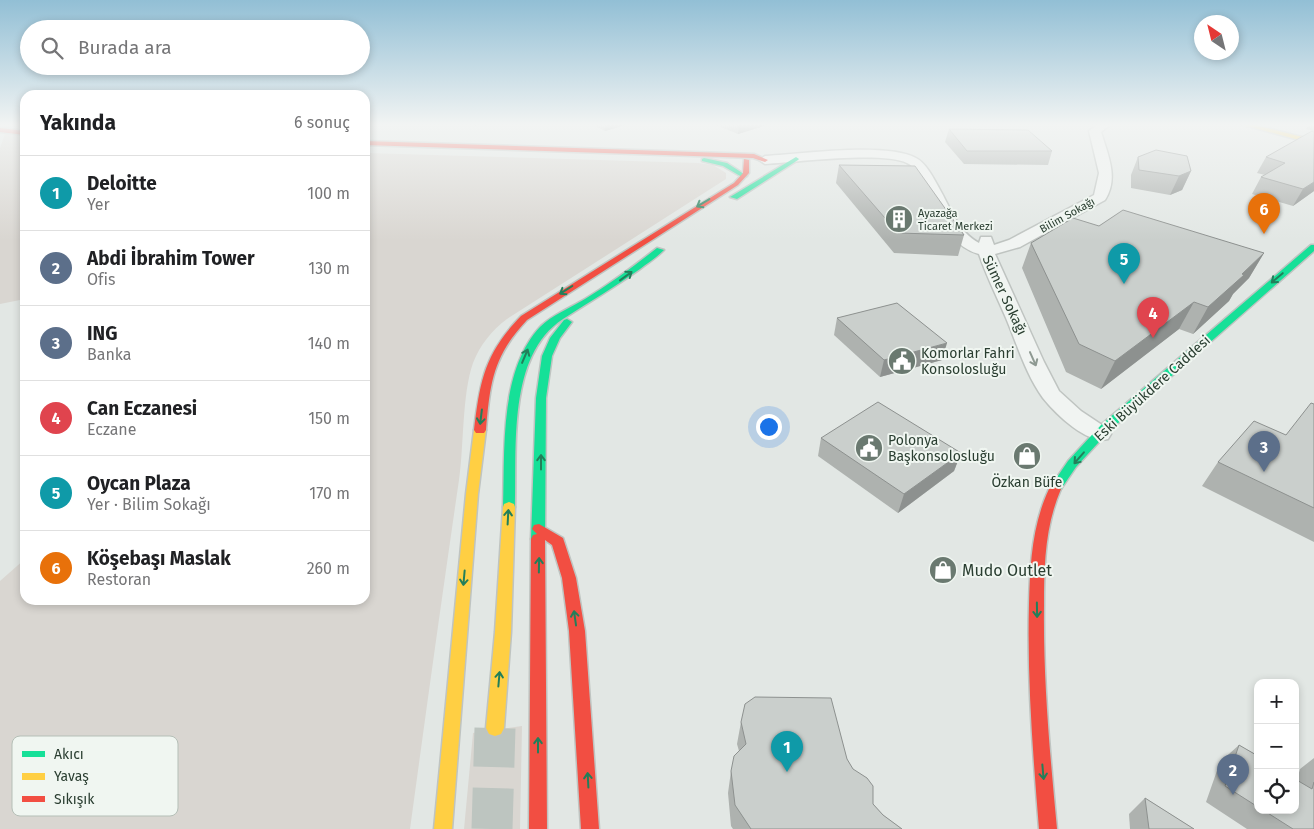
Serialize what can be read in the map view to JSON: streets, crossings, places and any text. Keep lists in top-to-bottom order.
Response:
{
  "streets": {
    "main road": ["Eski Büyükdere Caddesi"],
    "street": ["Bilim Sokağı", "Sümer Sokağı"]
  },
  "crossings": [
    ["Bilim Sokağı", "Sümer Sokağı"],
    ["Sümer Sokağı", "Eski Büyükdere Caddesi"]
  ],
  "one_way": ["Sümer Sokağı", "Eski Büyükdere Caddesi"],
  "places": {
    "building": ["Ayazağa Ticaret Merkezi"],
    "public building": ["Komorlar Fahri Konsolosluğu", "Polonya Başkonsolosluğu"],
    "shop": ["Özkan Büfe", "Mudo Outlet"]
  },
  "legend": ["Akıcı", "Yavaş", "Sıkışık"],
  "north": "top left",
  "page": {
    "search": "Burada ara",
    "heading": ["Yakında", "6 sonuç"],
    "list": [
      {
        "mark": "1",
        "name": "Deloitte",
        "note": "Yer",
        "value": "100 m"
      },
      {
        "mark": "2",
        "name": "Abdi İbrahim Tower",
        "note": "Ofis",
        "value": "130 m"
      },
      {
        "mark": "3",
        "name": "ING",
        "note": "Banka",
        "value": "140 m"
      },
      {
        "mark": "4",
        "name": "Can Eczanesi",
        "note": "Eczane",
        "value": "150 m"
      },
      {
        "mark": "5",
        "name": "Oycan Plaza",
        "note": "Yer · Bilim Sokağı",
        "value": "170 m"
      },
      {
        "mark": "6",
        "name": "Köşebaşı Maslak",
        "note": "Restoran",
        "value": "260 m"
      }
    ],
    "pins": [
      "6",
      "5",
      "4",
      "3",
      "1",
      "2"
    ],
    "map_buttons": ["+", "−"]
  }
}
